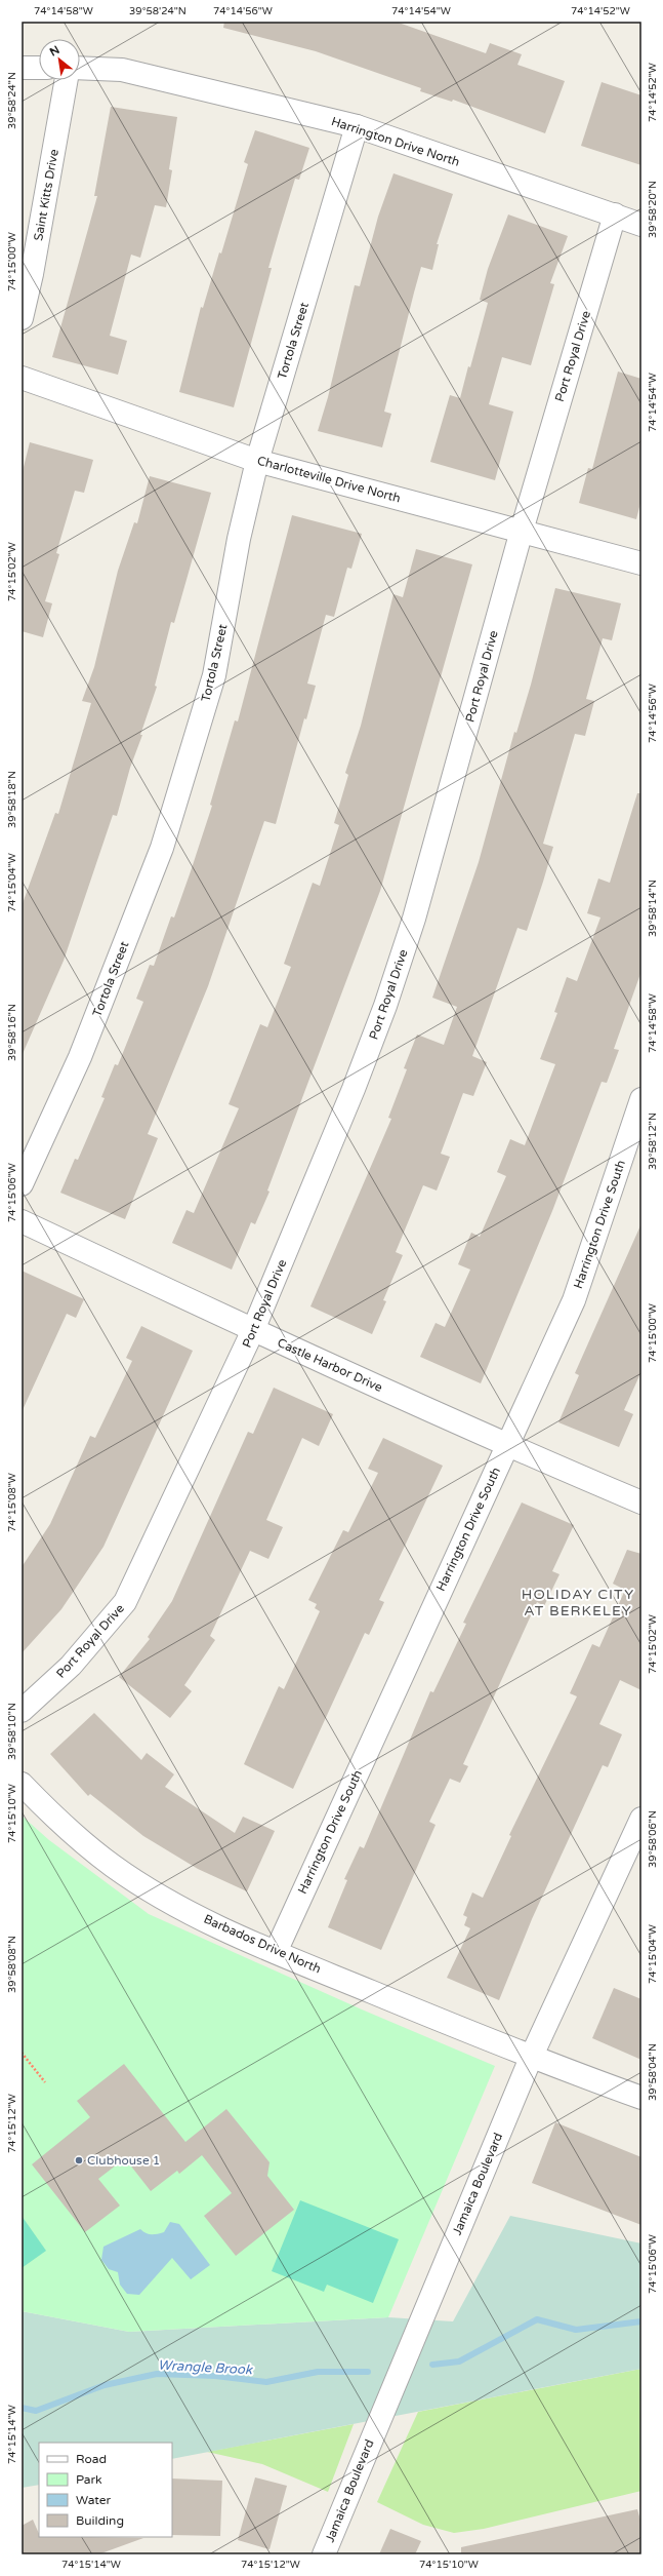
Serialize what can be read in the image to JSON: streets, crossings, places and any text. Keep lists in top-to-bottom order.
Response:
{
  "streets": {
    "street": [
      "Harrington Drive North",
      "Saint Kitts Drive",
      "Tortola Street",
      "Port Royal Drive",
      "Charlotteville Drive North",
      "Harrington Drive South",
      "Castle Harbor Drive",
      "Barbados Drive North",
      "Jamaica Boulevard"
    ]
  },
  "crossings": [
    ["Harrington Drive North", "Tortola Street"],
    ["Harrington Drive North", "Port Royal Drive"],
    ["Tortola Street", "Charlotteville Drive North"],
    ["Port Royal Drive", "Charlotteville Drive North"],
    ["Port Royal Drive", "Castle Harbor Drive"],
    ["Harrington Drive South", "Castle Harbor Drive"],
    ["Harrington Drive South", "Barbados Drive North"],
    ["Barbados Drive North", "Jamaica Boulevard"]
  ],
  "districts": ["HOLIDAY CITY AT BERKELEY"],
  "water": ["Wrangle Brook"],
  "places": ["Clubhouse 1"],
  "legend": [
    "Road",
    "Park",
    "Water",
    "Building"
  ],
  "north": "top left",
  "coordinates": [
    "74°14'58\"W",
    "39°58'24\"N",
    "74°14'56\"W",
    "74°14'54\"W",
    "74°14'52\"W",
    "39°58'20\"N",
    "74°15'00\"W",
    "74°15'02\"W",
    "39°58'18\"N",
    "74°15'04\"W",
    "39°58'14\"N",
    "39°58'16\"N",
    "39°58'12\"N",
    "74°15'06\"W",
    "74°15'08\"W",
    "39°58'10\"N",
    "74°15'10\"W",
    "39°58'06\"N",
    "39°58'08\"N",
    "39°58'04\"N",
    "74°15'12\"W",
    "74°15'14\"W"
  ]
}
